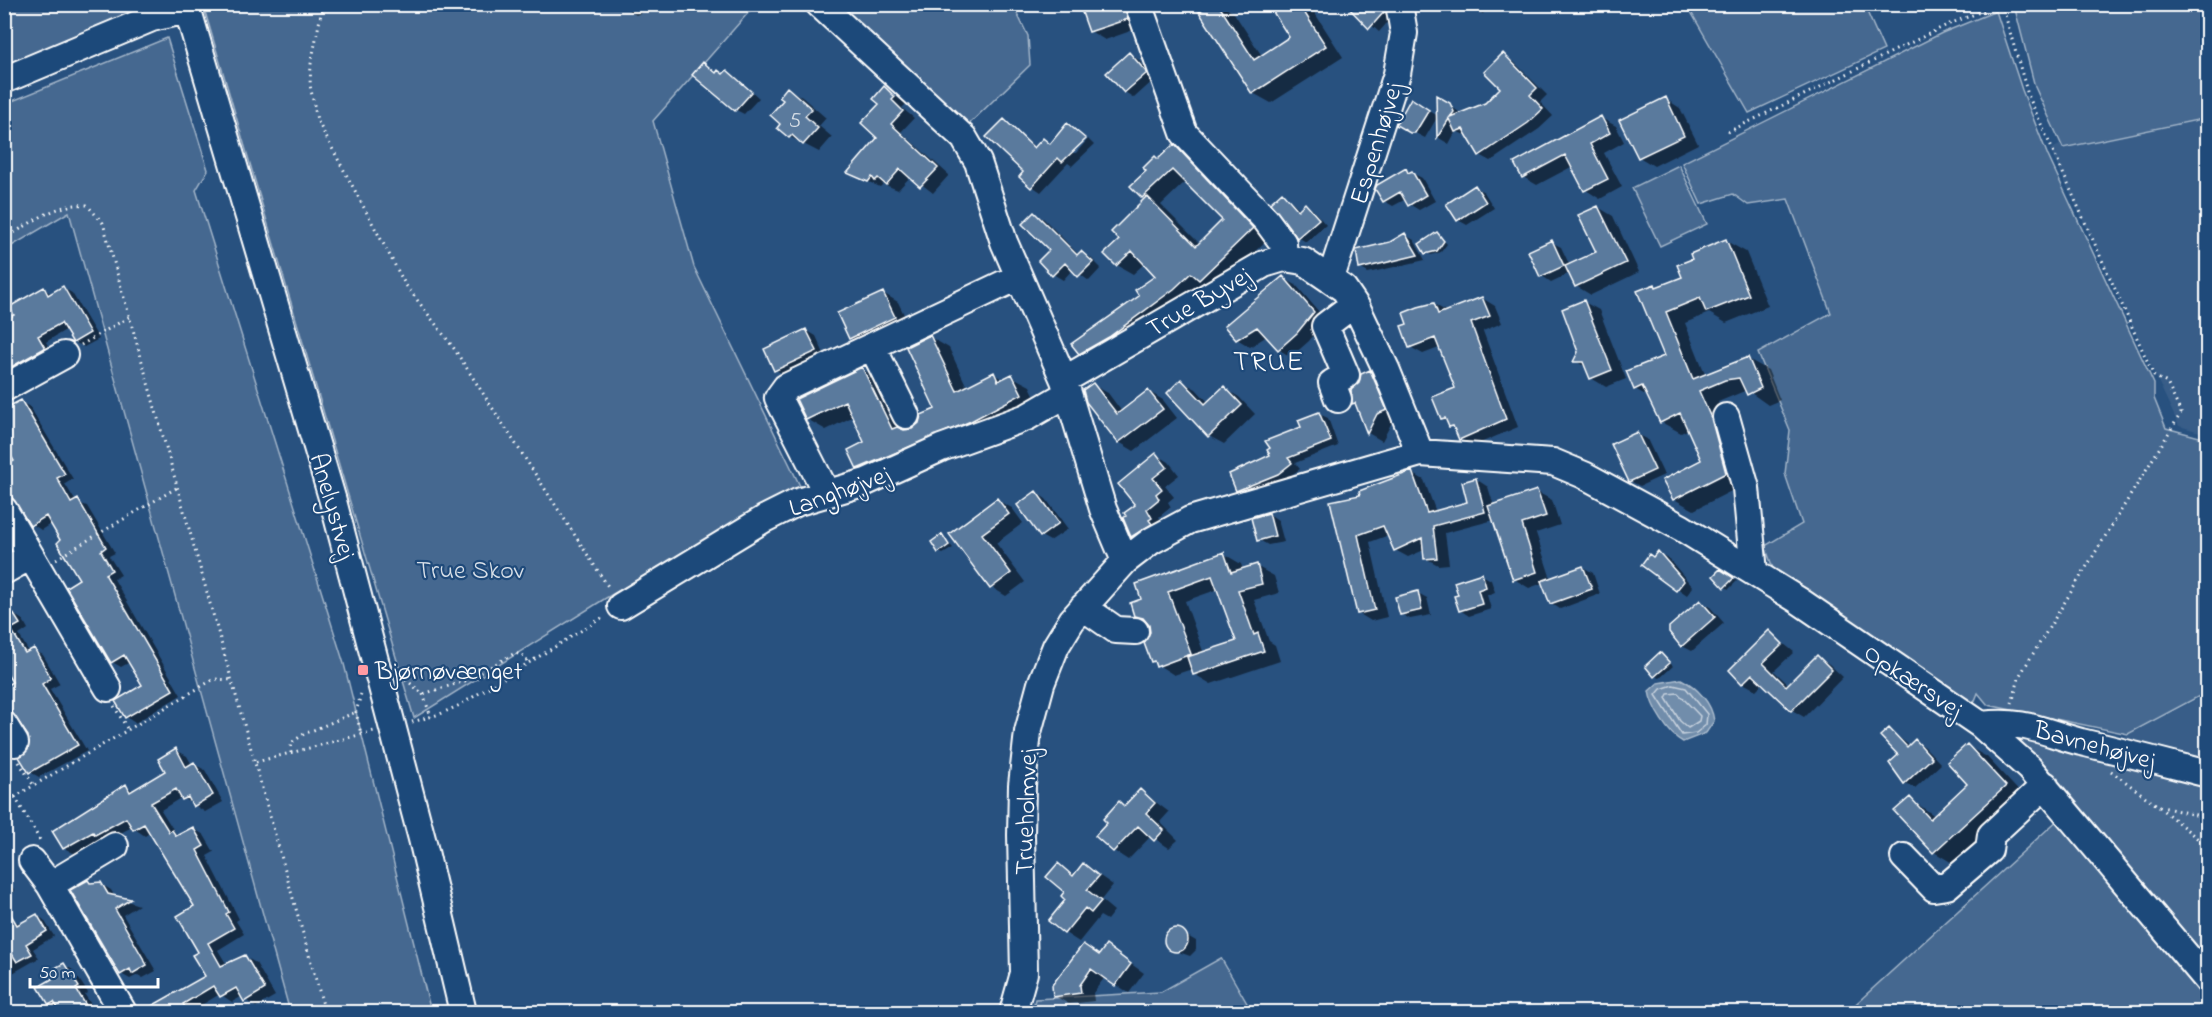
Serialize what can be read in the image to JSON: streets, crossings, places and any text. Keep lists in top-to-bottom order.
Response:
{
  "streets": {
    "street": [
      "Espenhøjvej",
      "True Byvej",
      "Langhøjvej",
      "Anelystvej",
      "Opkærsvej",
      "Bavnehøjvej",
      "Trueholmvej"
    ]
  },
  "crossings": [
    ["True Byvej", "Langhøjvej"],
    ["Opkærsvej", "Bavnehøjvej"]
  ],
  "districts": ["TRUE"],
  "parks": ["True Skov"],
  "places": {
    "transit": ["Bjørnøvænget"]
  },
  "house_numbers": ["5"],
  "scale_bar": "50 m"
}
